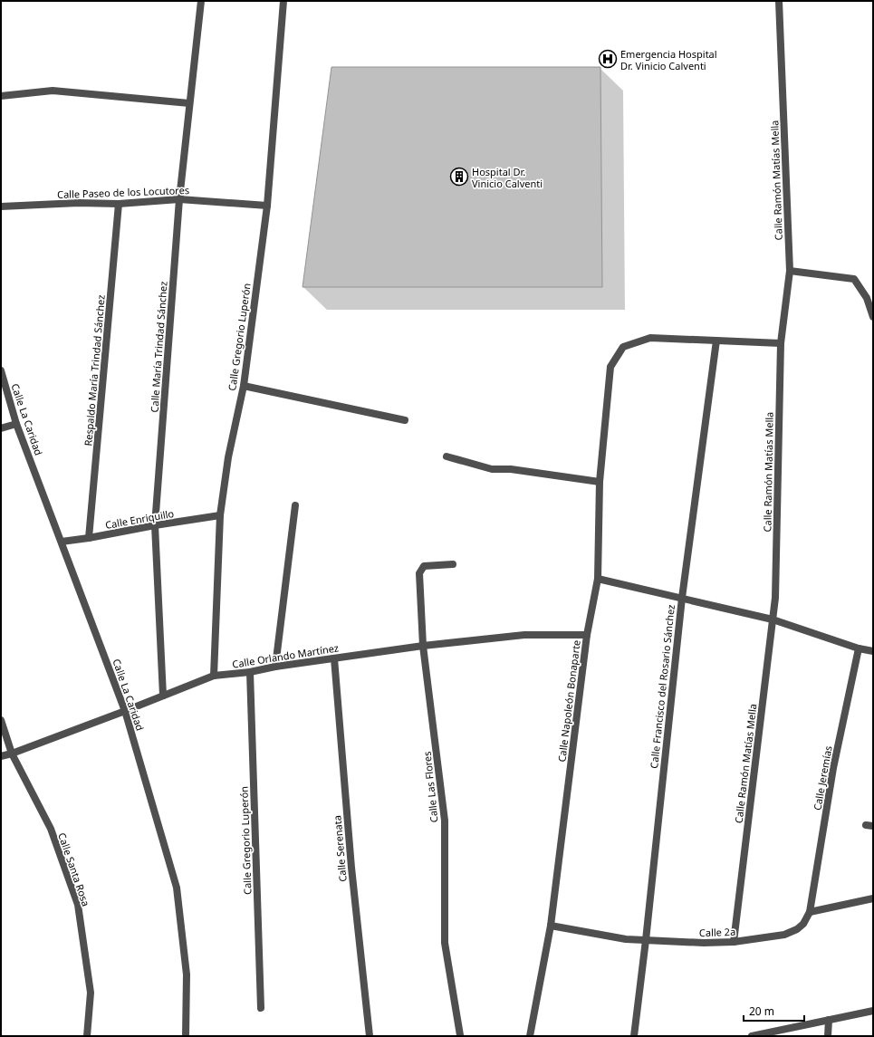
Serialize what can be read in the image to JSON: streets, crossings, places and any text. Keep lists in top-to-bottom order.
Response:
{
  "streets": {
    "street": [
      "Calle Ramón Matías Mella",
      "Calle Paseo de los Locutores",
      "Calle Gregorio Luperón",
      "Calle María Trindad Sánchez",
      "Respaldo María Trindad Sánchez",
      "Calle La Caridad",
      "Calle Enriquillo",
      "Calle Orlando Martínez",
      "Calle Francisco del Rosario Sánchez",
      "Calle Napoleón Bonaparte",
      "Calle Jeremías",
      "Calle Las Flores",
      "Calle Serenata",
      "Calle Santa Rosa",
      "Calle 2a"
    ]
  },
  "crossings": [
    ["Calle Ramón Matías Mella", "Calle 2a"],
    ["Calle Paseo de los Locutores", "Calle Gregorio Luperón"],
    ["Calle Paseo de los Locutores", "Calle María Trindad Sánchez"],
    ["Calle Paseo de los Locutores", "Respaldo María Trindad Sánchez"],
    ["Calle Gregorio Luperón", "Calle Enriquillo"],
    ["Calle Gregorio Luperón", "Calle Orlando Martínez"],
    ["Calle María Trindad Sánchez", "Calle Enriquillo"],
    ["Calle María Trindad Sánchez", "Calle Orlando Martínez"],
    ["Respaldo María Trindad Sánchez", "Calle Enriquillo"],
    ["Calle La Caridad", "Calle Enriquillo"],
    ["Calle La Caridad", "Calle Orlando Martínez"],
    ["Calle Orlando Martínez", "Calle Napoleón Bonaparte"],
    ["Calle Orlando Martínez", "Calle Las Flores"],
    ["Calle Orlando Martínez", "Calle Serenata"],
    ["Calle Orlando Martínez", "Calle Santa Rosa"],
    ["Calle Francisco del Rosario Sánchez", "Calle Napoleón Bonaparte"],
    ["Calle Francisco del Rosario Sánchez", "Calle 2a"],
    ["Calle Napoleón Bonaparte", "Calle 2a"],
    ["Calle Jeremías", "Calle 2a"]
  ],
  "places": {
    "hospital": ["Emergencia Hospital Dr. Vinicio Calventi"],
    "building": ["Hospital Dr. Vinicio Calventi"]
  },
  "scale_bar": "20 m"
}
